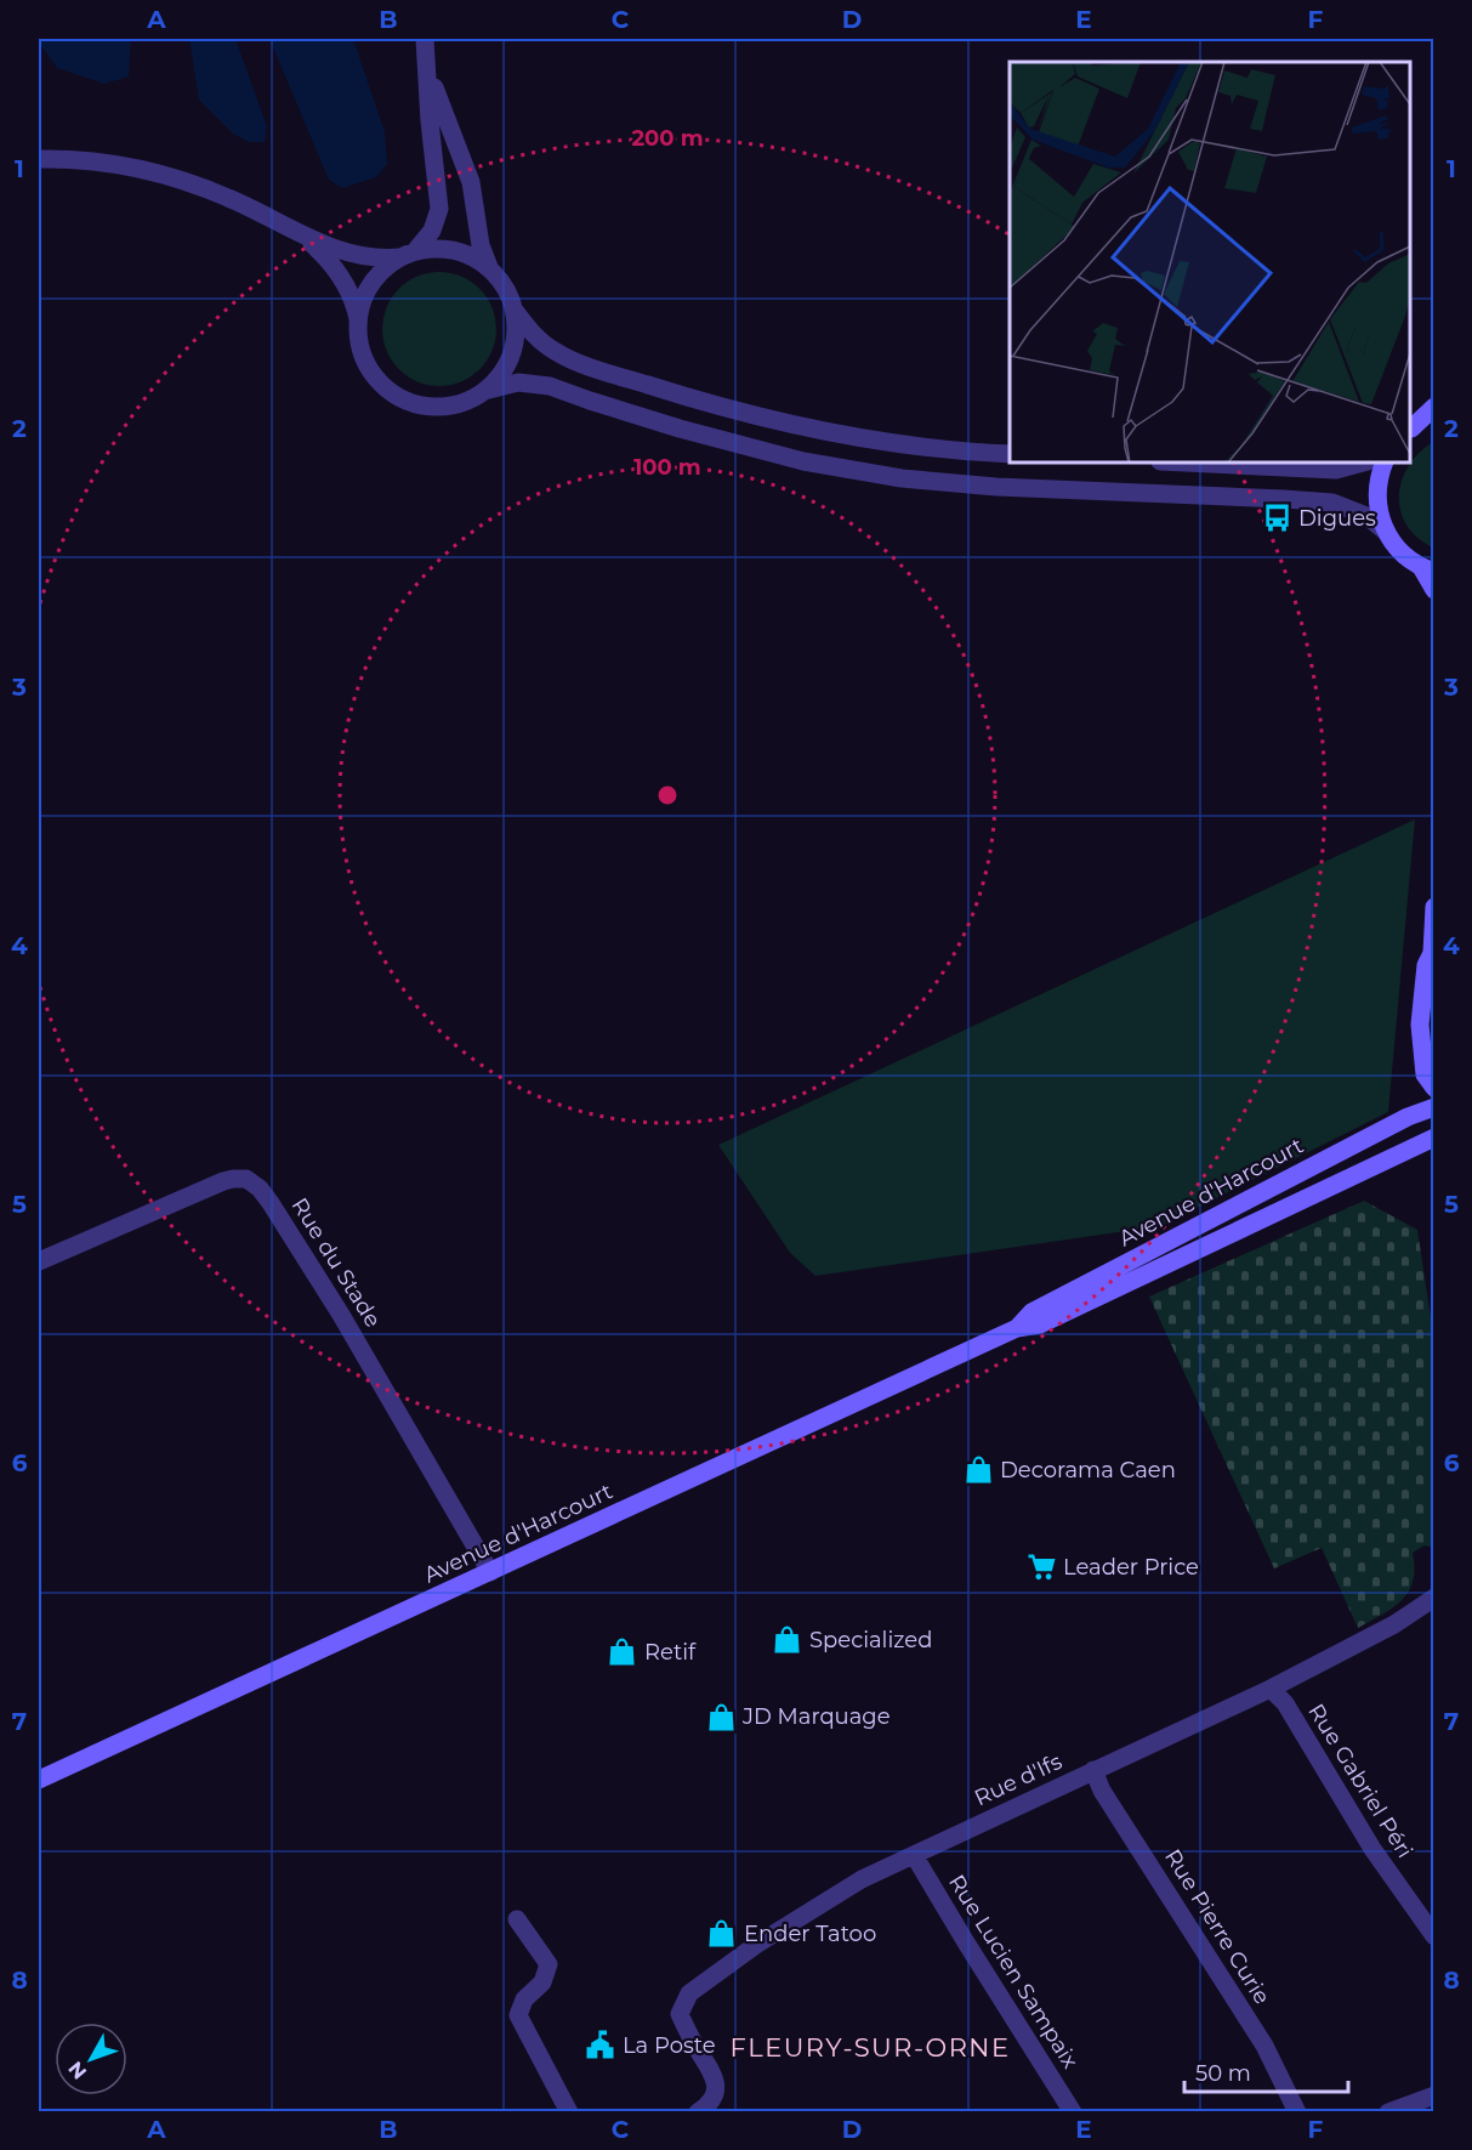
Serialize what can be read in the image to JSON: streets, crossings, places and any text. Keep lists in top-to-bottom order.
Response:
{
  "streets": {
    "main road": ["Avenue d'Harcourt"],
    "street": [
      "Rue du Stade",
      "Rue d'Ifs",
      "Rue Gabriel Péri",
      "Rue Pierre Curie",
      "Rue Lucien Sampaix"
    ]
  },
  "crossings": [
    ["Avenue d'Harcourt", "Rue du Stade"],
    ["Rue d'Ifs", "Rue Gabriel Péri"],
    ["Rue d'Ifs", "Rue Pierre Curie"],
    ["Rue d'Ifs", "Rue Lucien Sampaix"]
  ],
  "districts": ["FLEURY-SUR-ORNE"],
  "places": {
    "bus stop": ["Digues"],
    "shop": [
      "Decorama Caen",
      "Specialized",
      "Retif",
      "JD Marquage",
      "Ender Tatoo"
    ],
    "supermarket": ["Leader Price"],
    "public building": ["La Poste"]
  },
  "scale_bar": "50 m",
  "north": "bottom left",
  "grid": {
    "columns": [
      "A",
      "B",
      "C",
      "D",
      "E",
      "F"
    ],
    "rows": [
      "1",
      "2",
      "3",
      "4",
      "5",
      "6",
      "7",
      "8"
    ]
  },
  "rings": ["200 m", "100 m"]
}
